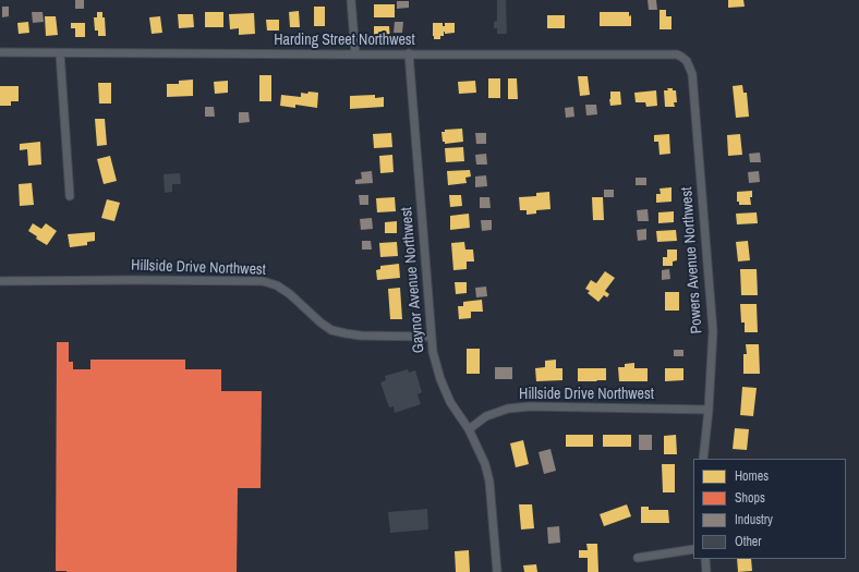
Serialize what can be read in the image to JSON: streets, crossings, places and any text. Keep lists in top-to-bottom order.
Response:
{
  "streets": {
    "street": [
      "Harding Street Northwest",
      "Powers Avenue Northwest",
      "Hillside Drive Northwest",
      "Gaynor Avenue Northwest"
    ]
  },
  "crossings": [
    ["Harding Street Northwest", "Powers Avenue Northwest"],
    ["Harding Street Northwest", "Gaynor Avenue Northwest"],
    ["Powers Avenue Northwest", "Hillside Drive Northwest"],
    ["Hillside Drive Northwest", "Gaynor Avenue Northwest"]
  ],
  "legend": [
    "Homes",
    "Shops",
    "Industry",
    "Other"
  ]
}
